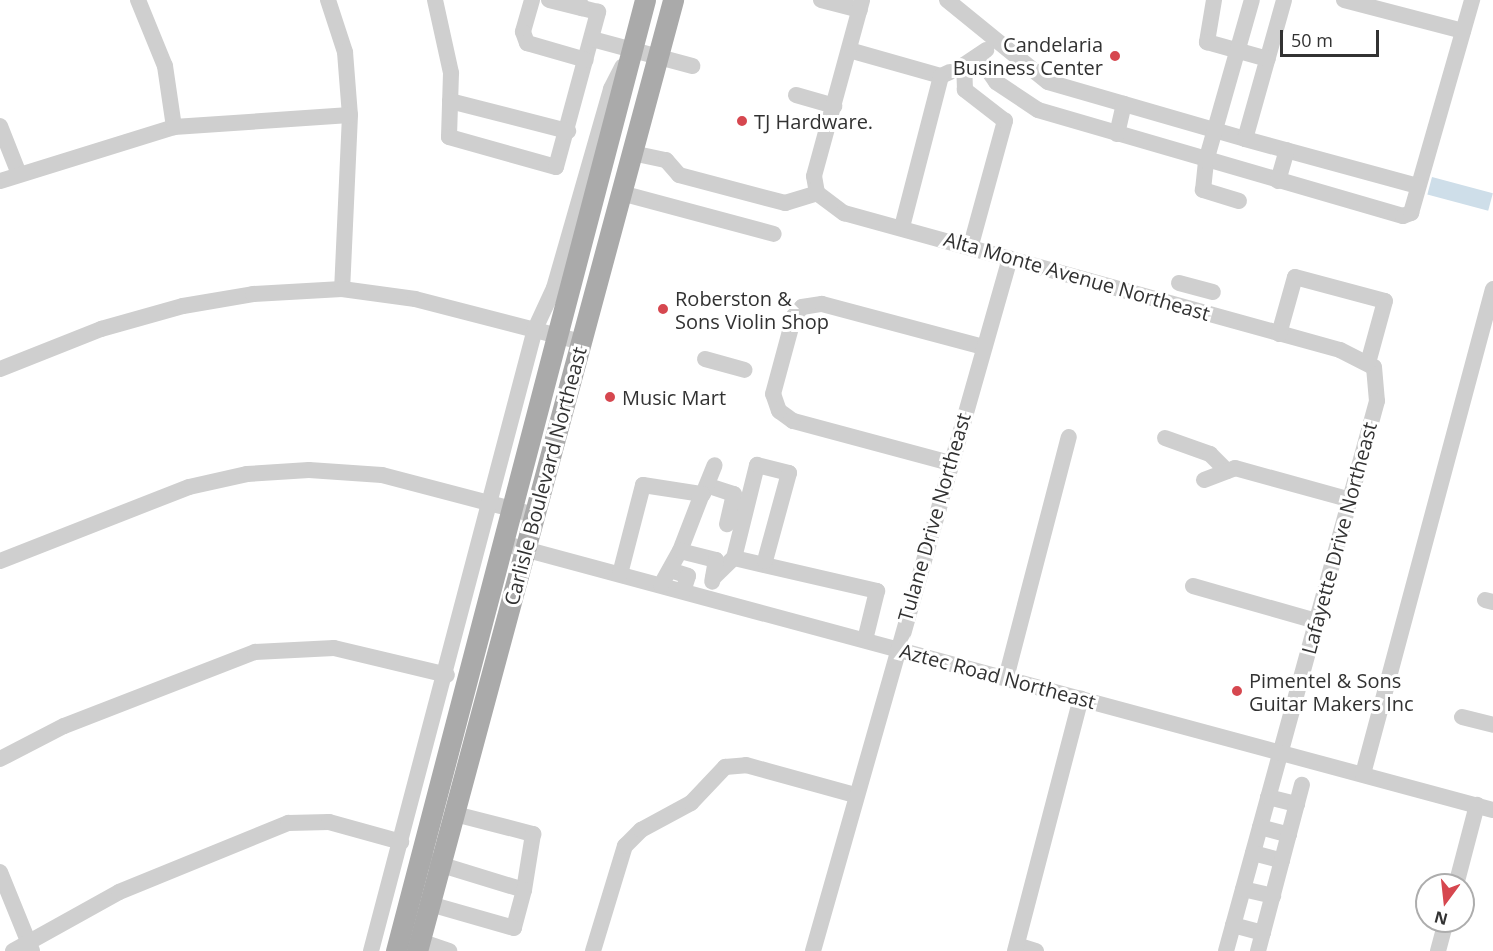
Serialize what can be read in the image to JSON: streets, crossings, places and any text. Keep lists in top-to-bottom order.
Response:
{
  "streets": {
    "main road": ["Carlisle Boulevard Northeast"],
    "street": [
      "Alta Monte Avenue Northeast",
      "Tulane Drive Northeast",
      "Lafayette Drive Northeast",
      "Aztec Road Northeast"
    ]
  },
  "crossings": [
    ["Alta Monte Avenue Northeast", "Tulane Drive Northeast"],
    ["Alta Monte Avenue Northeast", "Lafayette Drive Northeast"],
    ["Carlisle Boulevard Northeast", "Aztec Road Northeast"],
    ["Tulane Drive Northeast", "Aztec Road Northeast"],
    ["Lafayette Drive Northeast", "Aztec Road Northeast"]
  ],
  "places": [
    "Candelaria Business Center",
    "TJ Hardware.",
    "Roberston & Sons Violin Shop",
    "Music Mart",
    "Pimentel & Sons Guitar Makers Inc"
  ],
  "scale_bar": "50 m",
  "north": "bottom"
}
